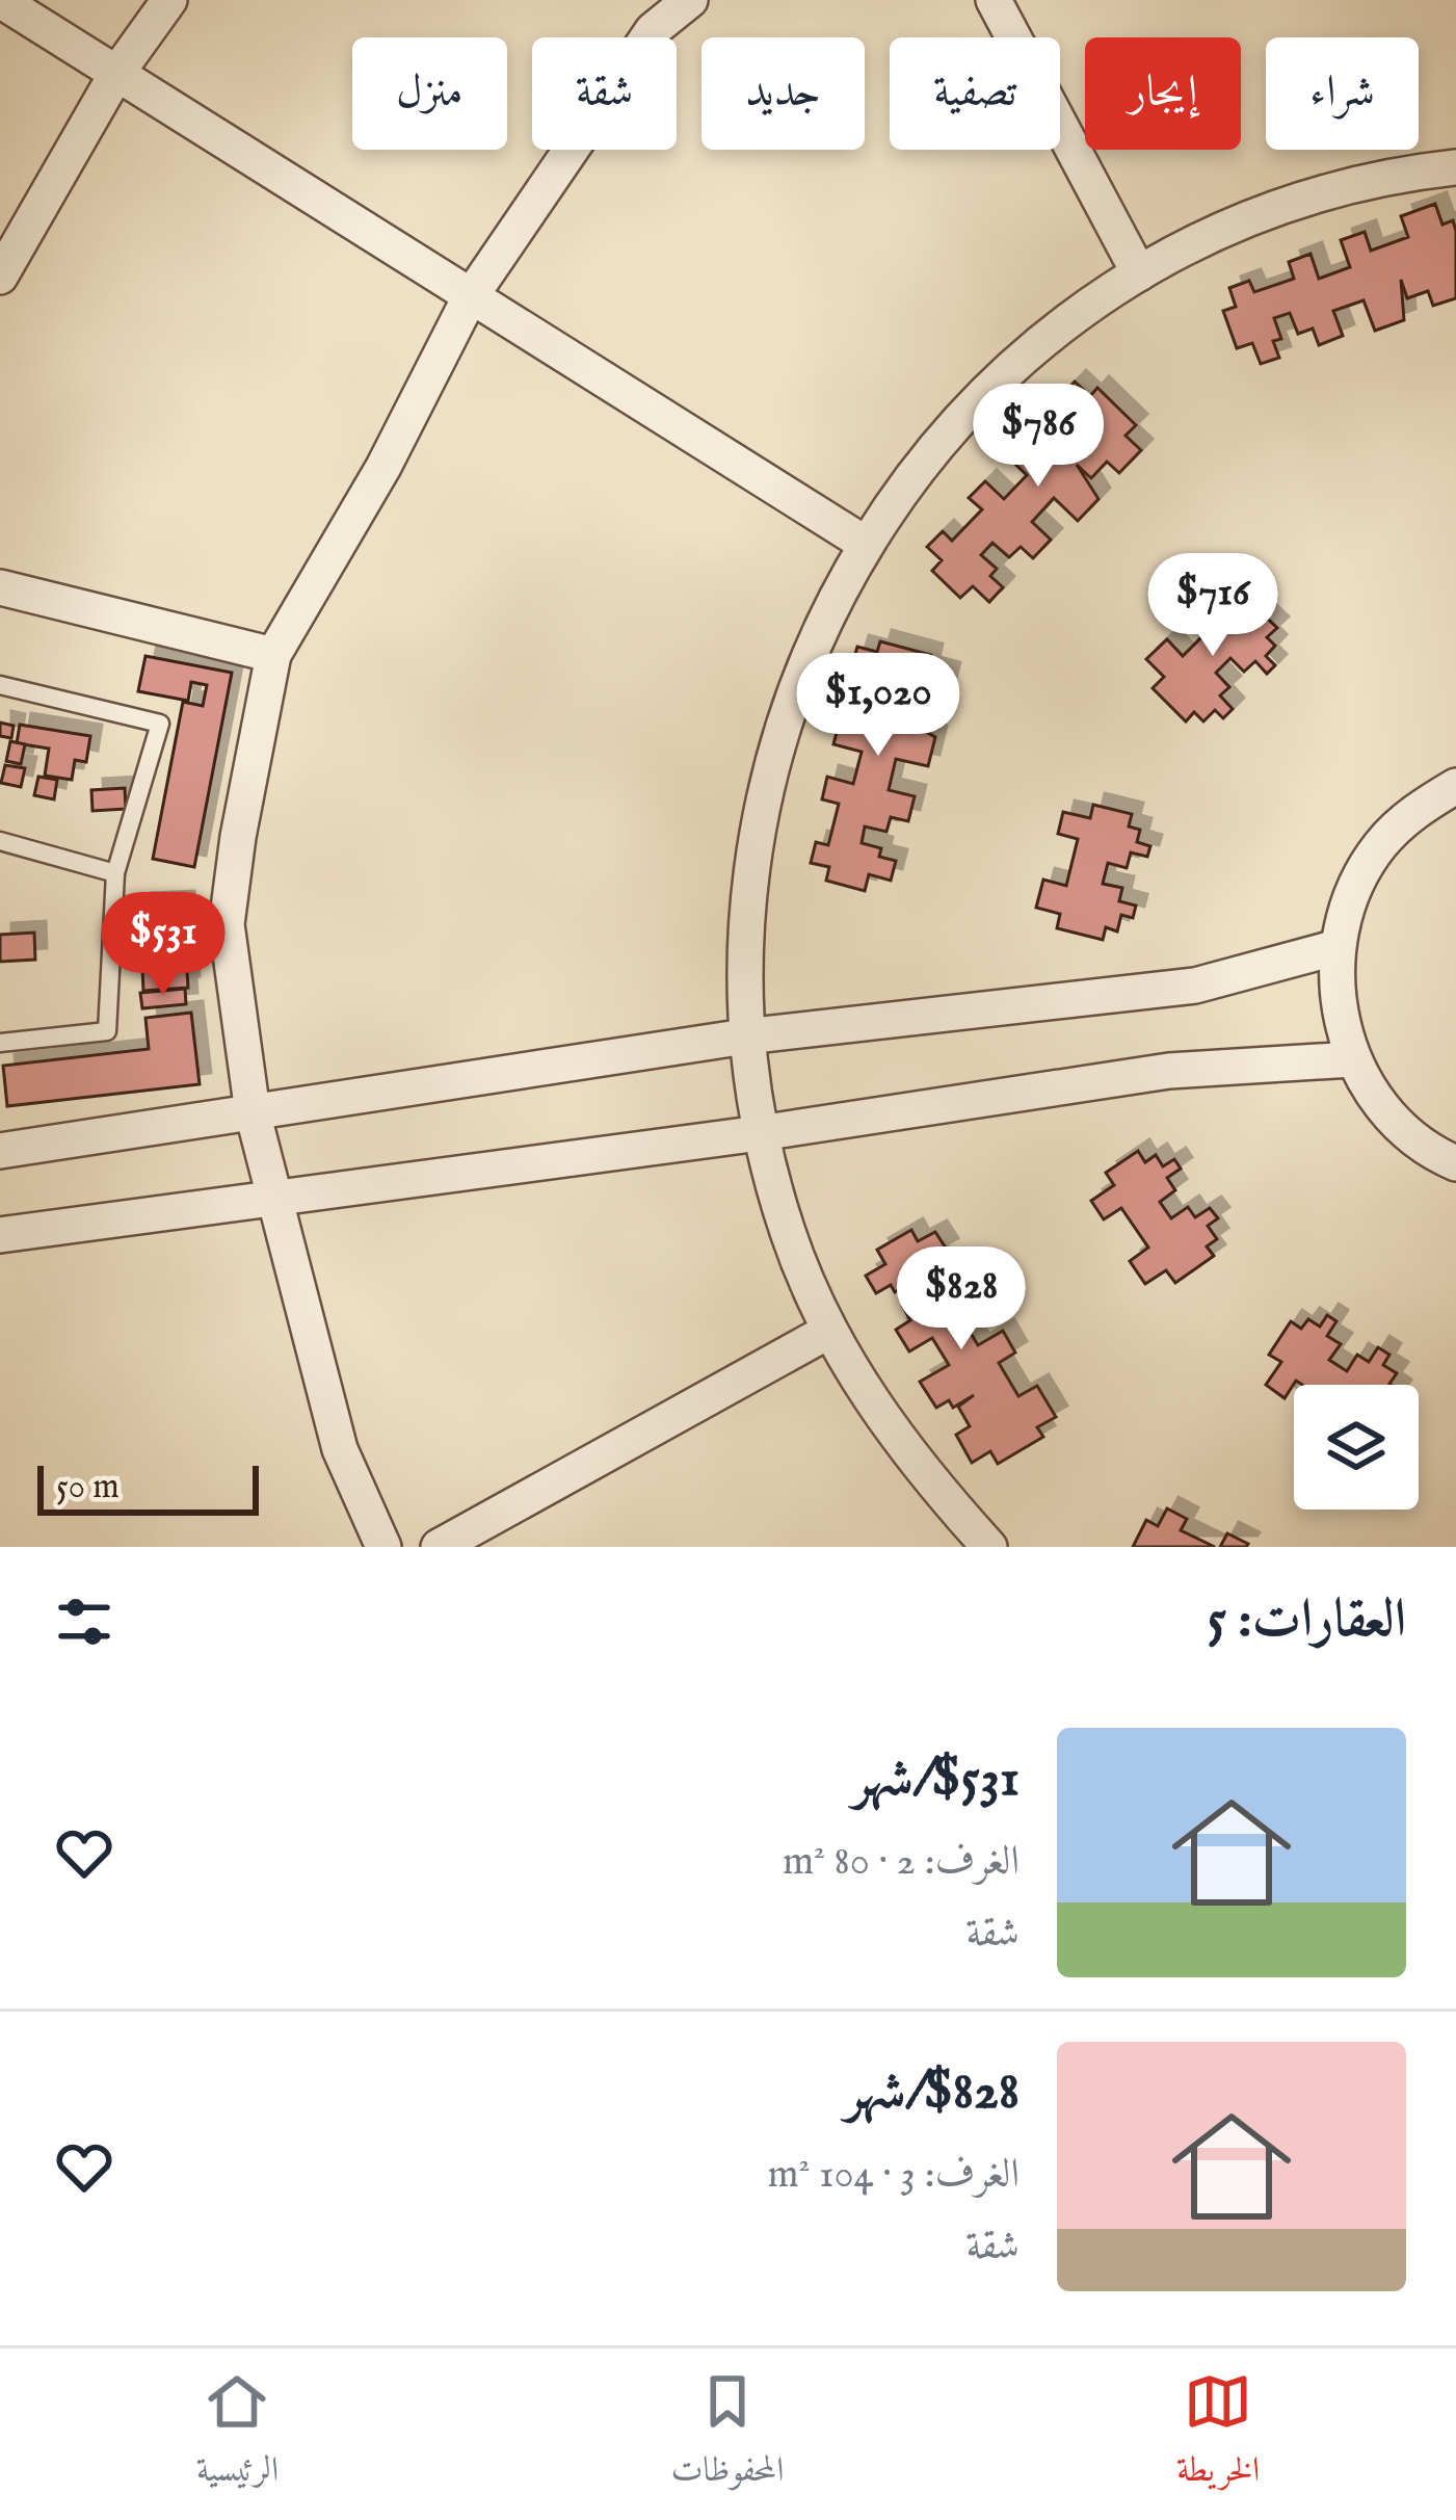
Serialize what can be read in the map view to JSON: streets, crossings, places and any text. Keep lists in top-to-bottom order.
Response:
{
  "scale_bar": "50 m",
  "page": {
    "chip": [
      "شراء",
      "إيجار",
      "تصفية",
      "جديد",
      "شقة",
      "منزل"
    ],
    "price": [
      "$786",
      "$716",
      "$1,020",
      "$531",
      "$828"
    ],
    "scale": "50 m",
    "heading": "العقارات: 5",
    "list": [
      {
        "name": "$531/شهر",
        "note": "الغرف: 2 · 80 m² · شقة"
      },
      {
        "name": "$828/شهر",
        "note": "الغرف: 3 · 104 m² · شقة"
      }
    ],
    "tabs": ["الخريطة", "المحفوظات", "الرئيسية"]
  }
}
